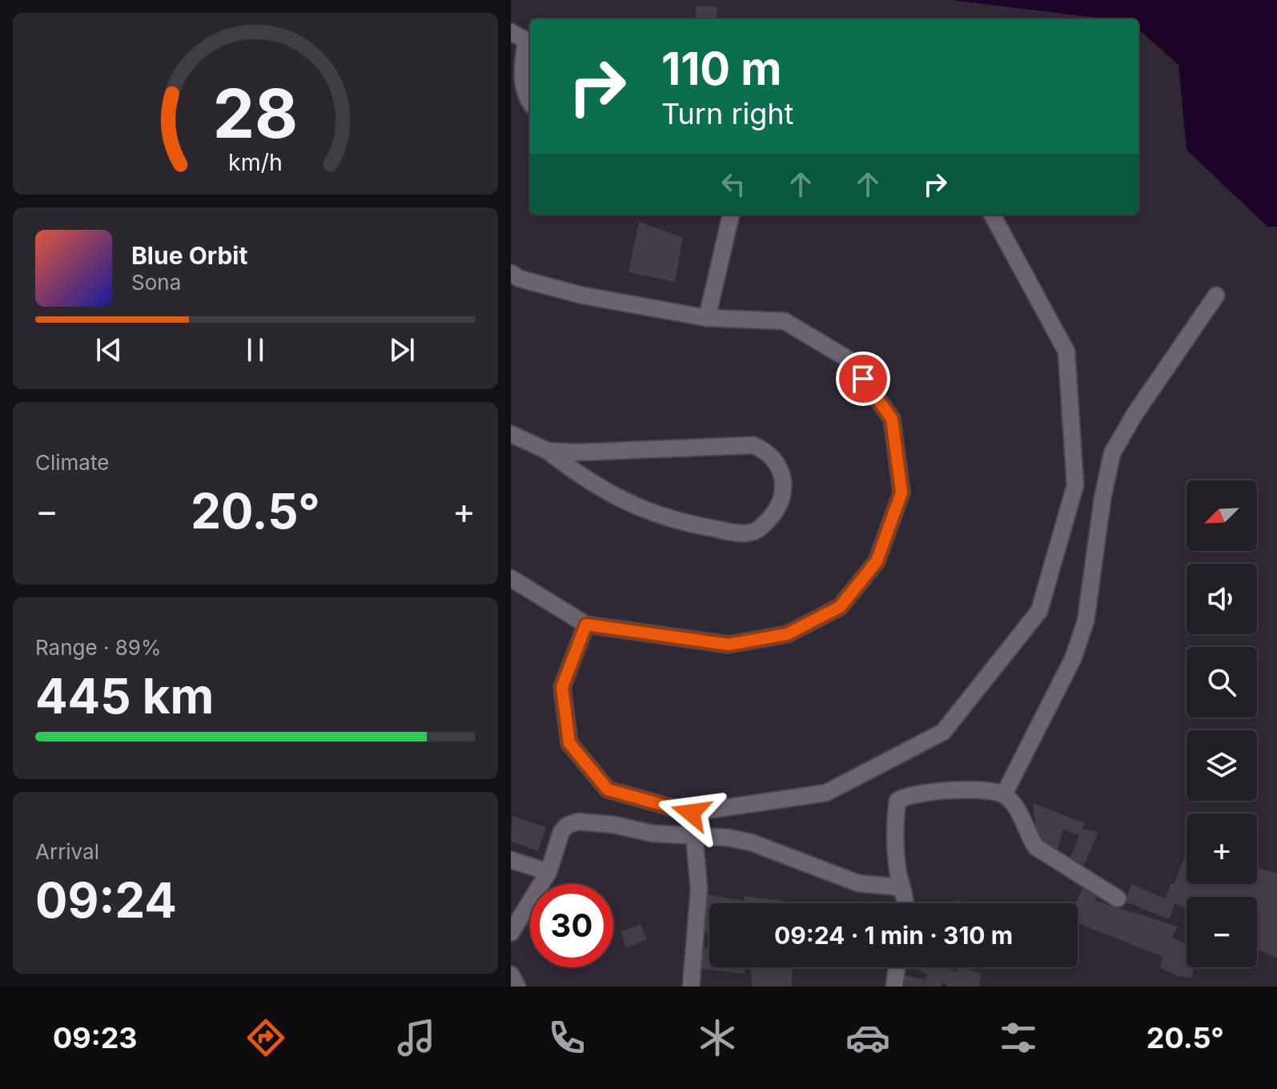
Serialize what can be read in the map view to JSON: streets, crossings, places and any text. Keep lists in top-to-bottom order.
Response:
{
  "north": "bottom left",
  "page": {
    "turn": ["110 m", "Turn right"],
    "song": ["Blue Orbit", "Sona"],
    "tile": [
      "Climate",
      ["Range · 89%", "445 km"],
      ["Arrival", "09:24"]
    ],
    "map_buttons": ["+", "−"],
    "heat": ["−", "20.5°", "+"],
    "limit": "30",
    "trip": "09:24 · 1 min · 310 m",
    "tabs": ["09:23", "20.5°"],
    "gauge": ["28", "km/h"]
  }
}
